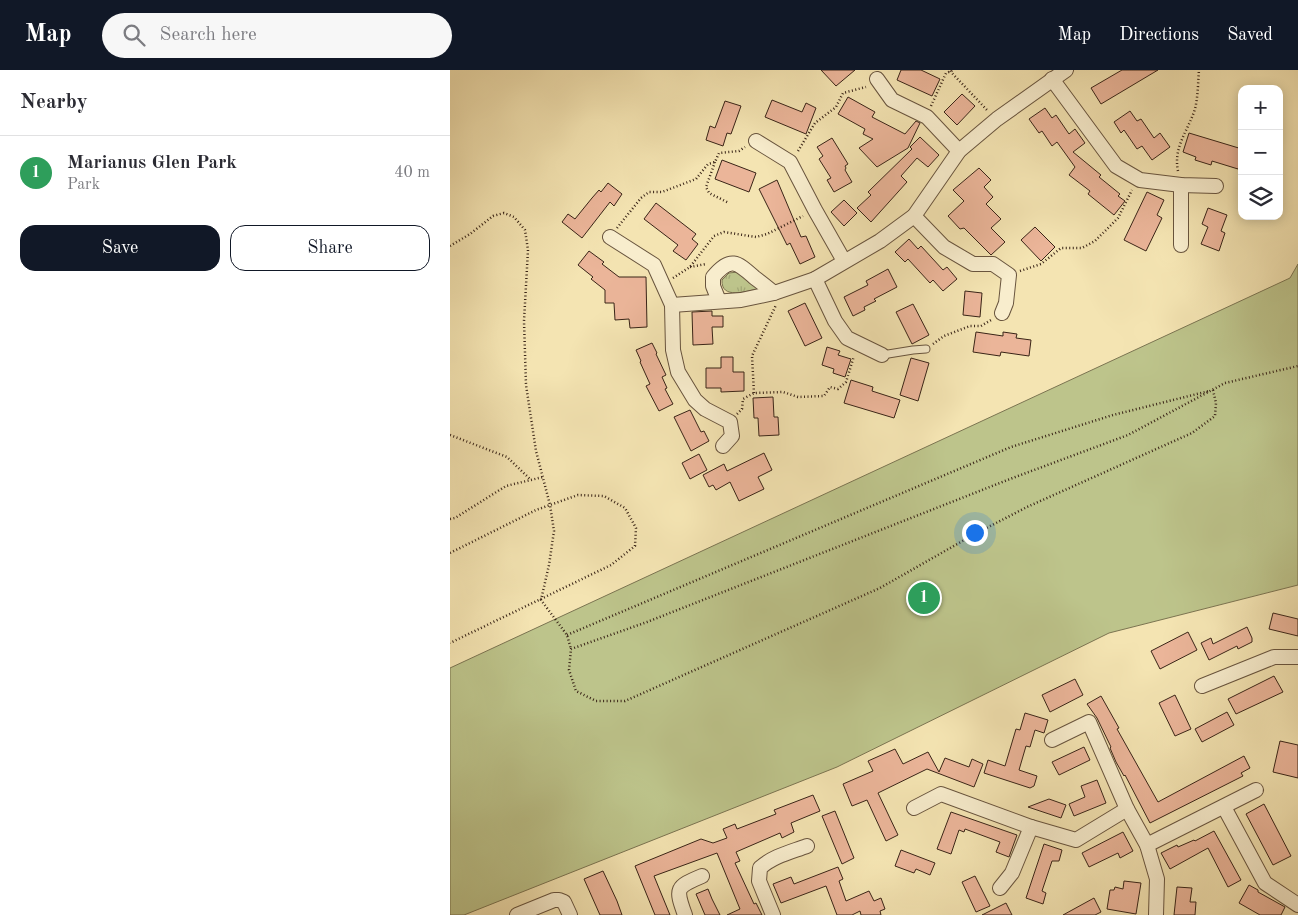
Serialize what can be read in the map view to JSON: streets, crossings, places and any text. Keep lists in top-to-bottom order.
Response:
{
  "page": {
    "header": "Map",
    "search": "Search here",
    "nav": ["Map", "Directions", "Saved"],
    "heading": "Nearby",
    "map_buttons": ["+", "−"],
    "list": [
      {
        "mark": "1",
        "name": "Marianus Glen Park",
        "note": "Park",
        "value": "40 m"
      }
    ],
    "buttons": ["Save", "Share"],
    "pins": "1"
  }
}
